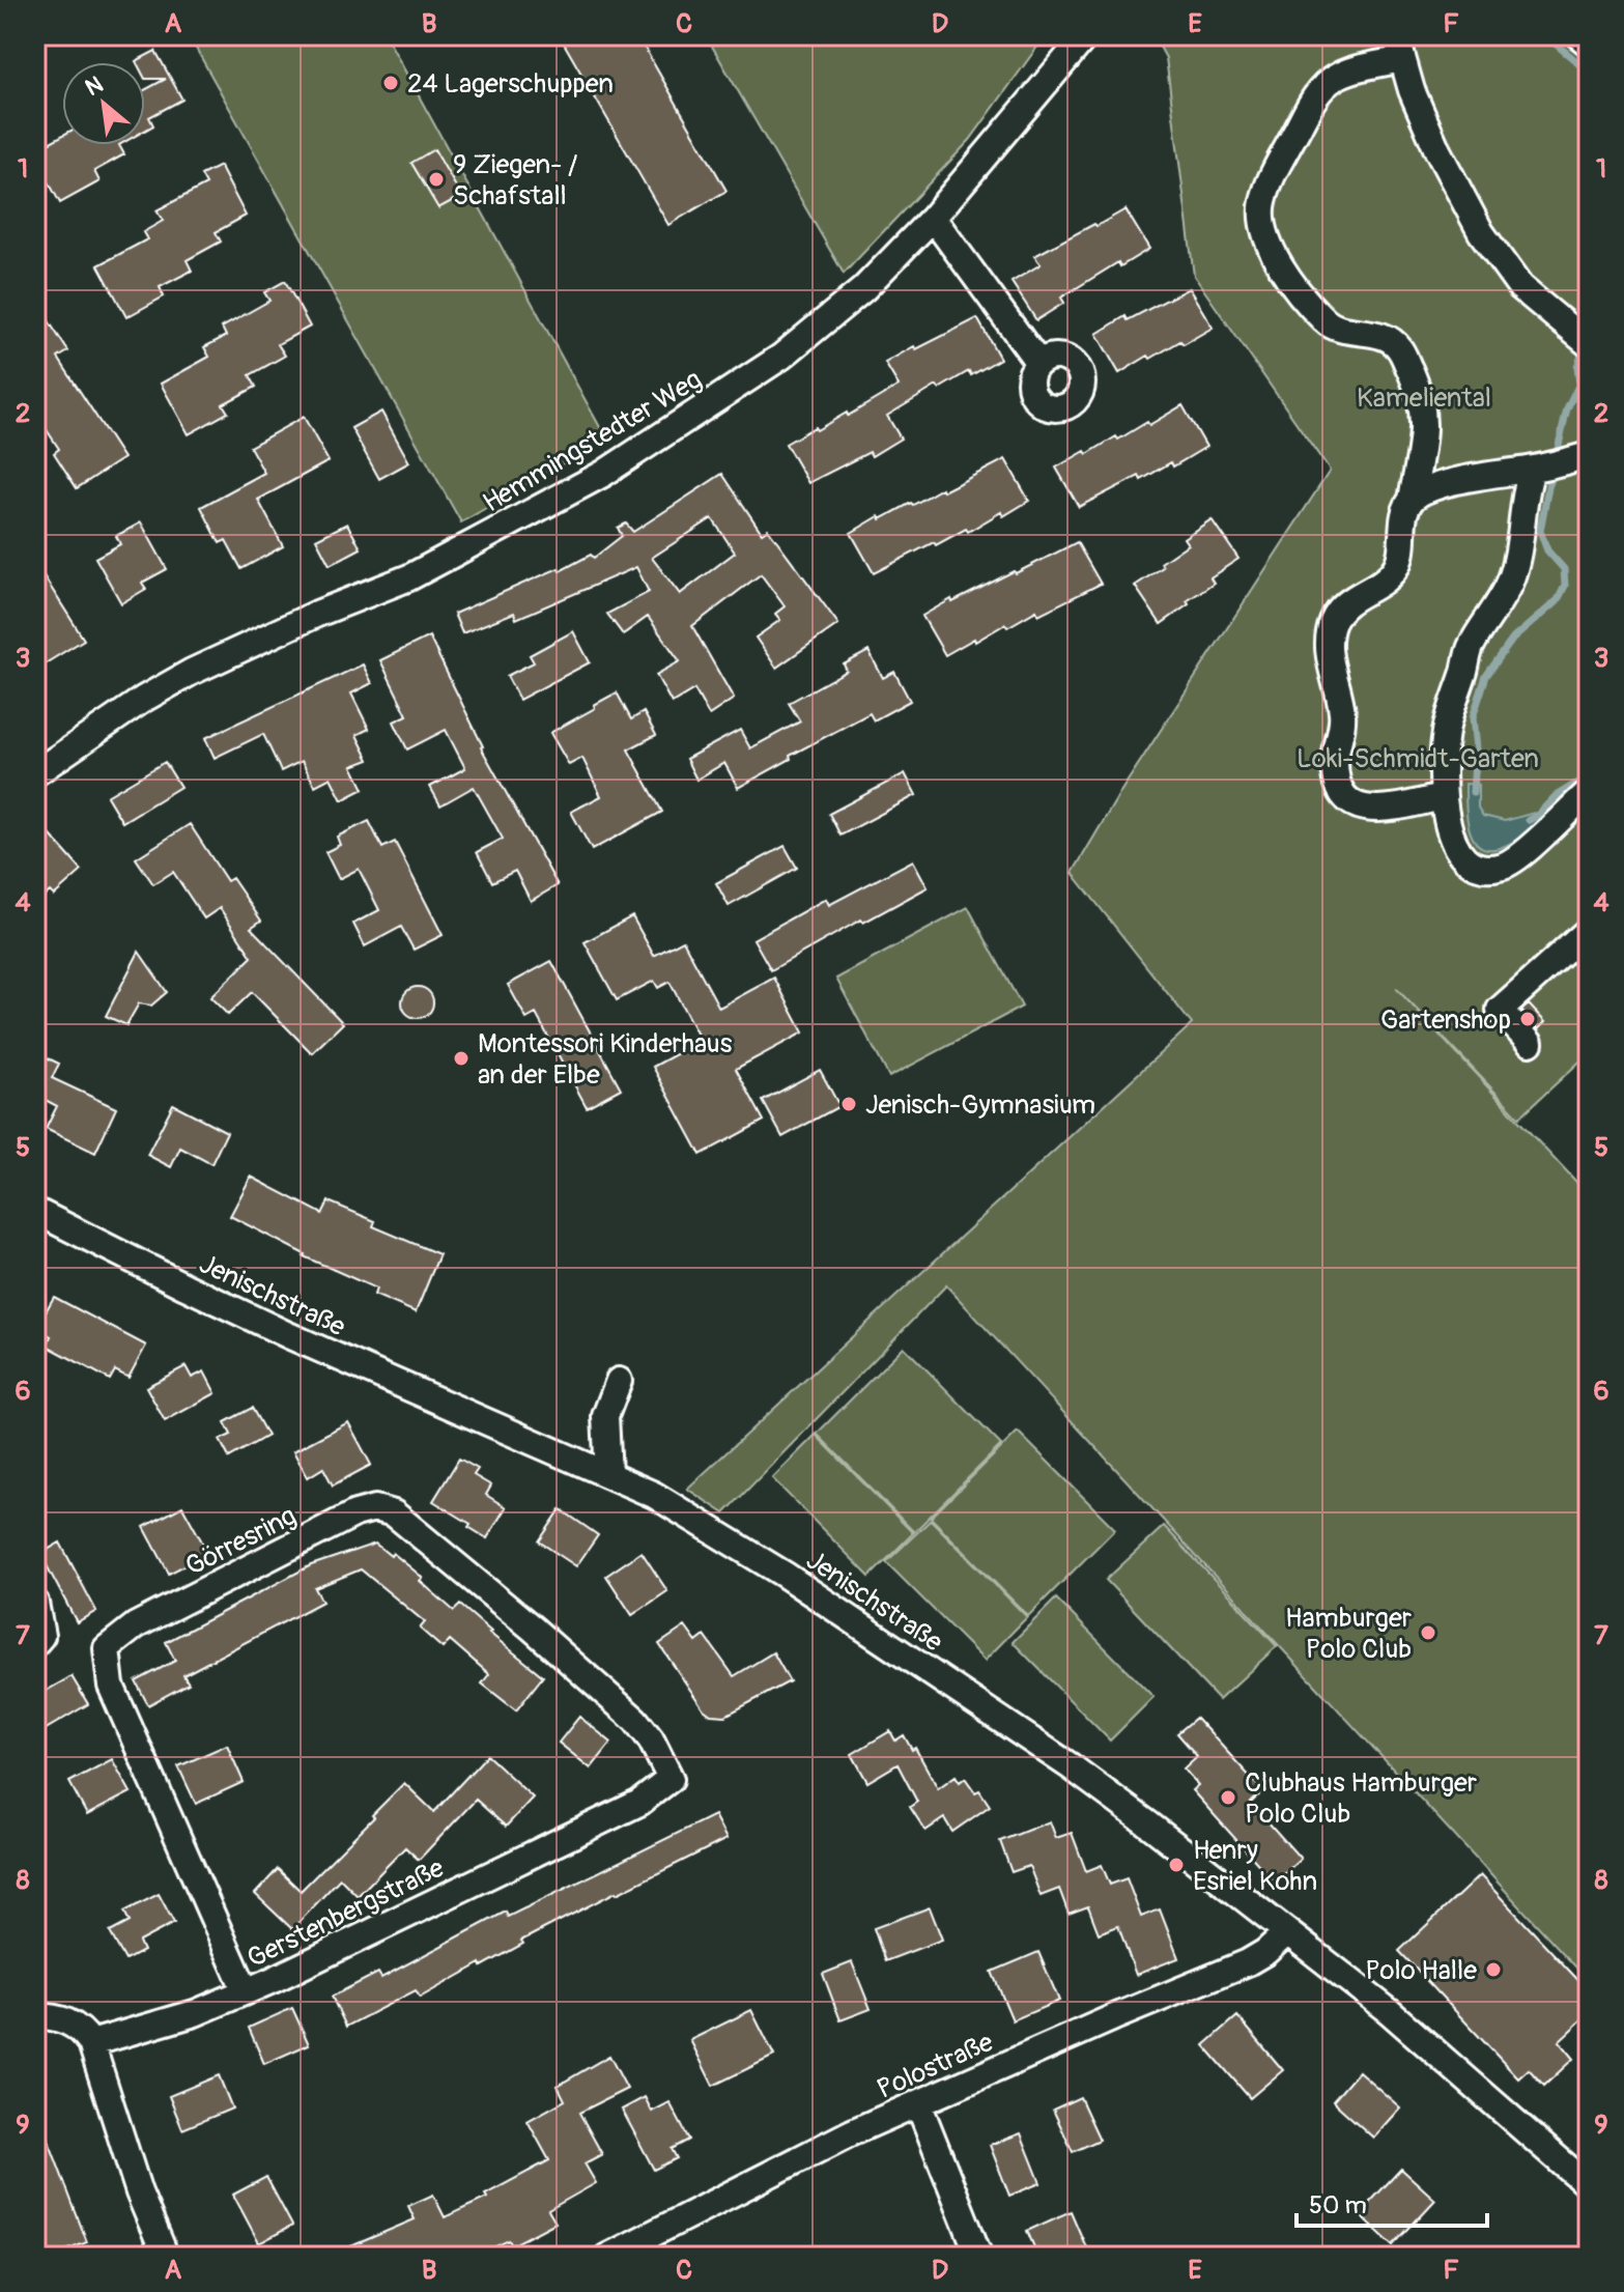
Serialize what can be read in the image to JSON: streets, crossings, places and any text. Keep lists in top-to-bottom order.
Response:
{
  "streets": {
    "street": [
      "Hemmingstedter Weg",
      "Jenischstraße",
      "Görresring",
      "Gerstenbergstraße",
      "Polostraße"
    ]
  },
  "crossings": [
    ["Jenischstraße", "Polostraße"],
    ["Görresring", "Gerstenbergstraße"]
  ],
  "parks": ["Kameliental", "Loki-Schmidt-Garten"],
  "places": [
    "24 Lagerschuppen",
    "9 Ziegen- / Schafstall",
    "Gartenshop",
    "Montessori Kinderhaus an der Elbe",
    "Jenisch-Gymnasium",
    "Hamburger Polo Club",
    "Clubhaus Hamburger Polo Club",
    "Henry Esriel Kohn",
    "Polo Halle"
  ],
  "scale_bar": "50 m",
  "north": "top left",
  "grid": {
    "columns": [
      "A",
      "B",
      "C",
      "D",
      "E",
      "F"
    ],
    "rows": [
      "1",
      "2",
      "3",
      "4",
      "5",
      "6",
      "7",
      "8",
      "9"
    ]
  }
}
